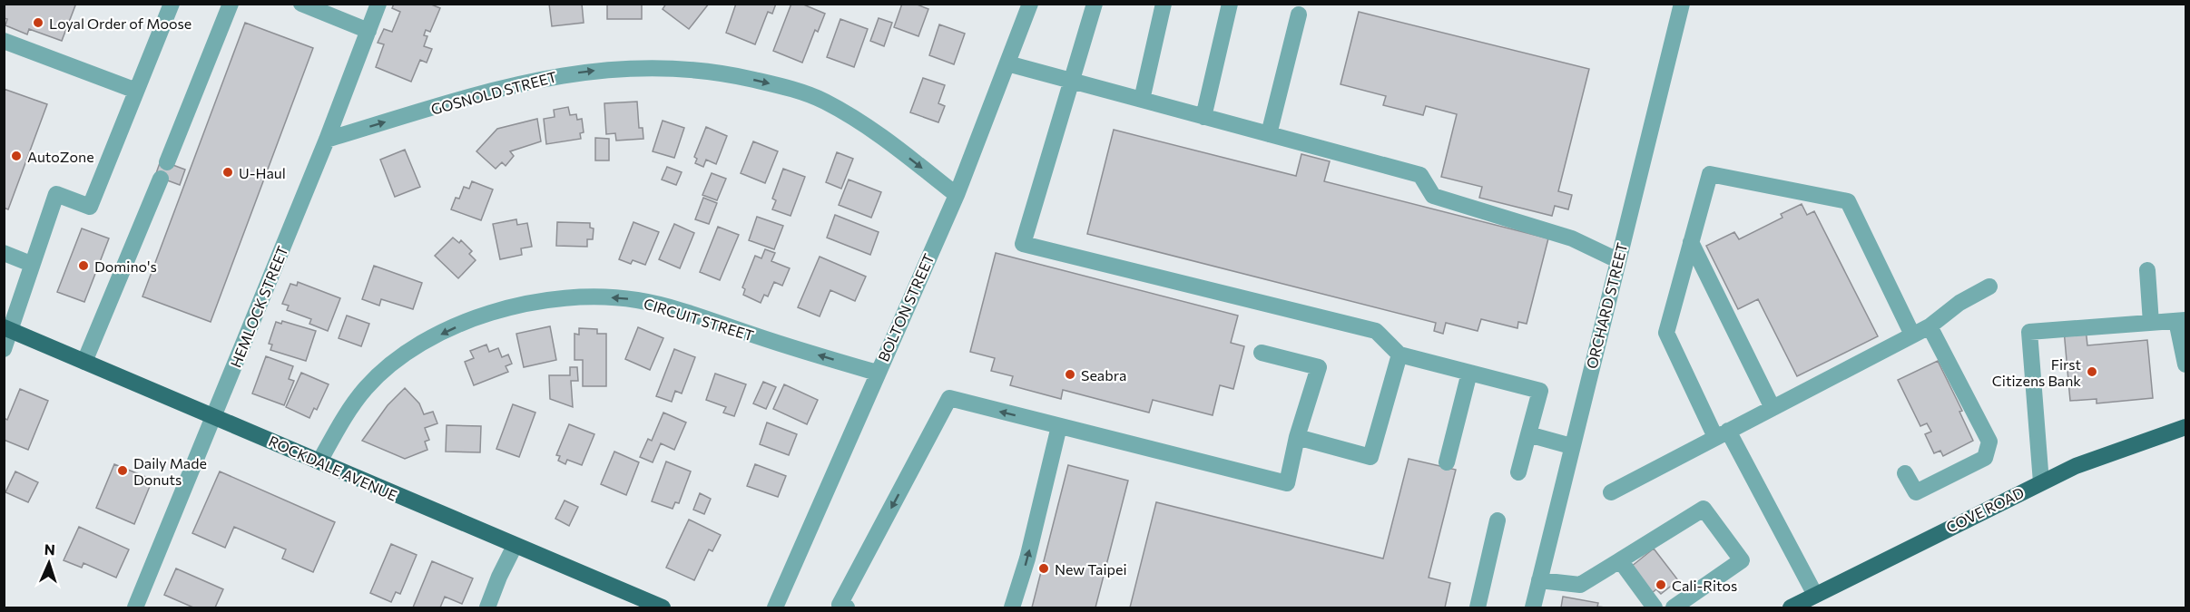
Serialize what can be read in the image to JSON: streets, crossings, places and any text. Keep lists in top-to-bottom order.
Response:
{
  "streets": {
    "main road": ["ROCKDALE AVENUE", "COVE ROAD"],
    "street": [
      "GOSNOLD STREET",
      "ORCHARD STREET",
      "HEMLOCK STREET",
      "BOLTON STREET",
      "CIRCUIT STREET"
    ]
  },
  "crossings": [
    ["GOSNOLD STREET", "HEMLOCK STREET"],
    ["GOSNOLD STREET", "BOLTON STREET"],
    ["HEMLOCK STREET", "ROCKDALE AVENUE"],
    ["BOLTON STREET", "CIRCUIT STREET"],
    ["CIRCUIT STREET", "ROCKDALE AVENUE"]
  ],
  "one_way": ["GOSNOLD STREET", "CIRCUIT STREET"],
  "places": [
    "Loyal Order of Moose",
    "AutoZone",
    "U-Haul",
    "Domino's",
    "First Citizens Bank",
    "Seabra",
    "Daily Made Donuts",
    "New Taipei",
    "Cali-Ritos"
  ],
  "north": "top"
}
